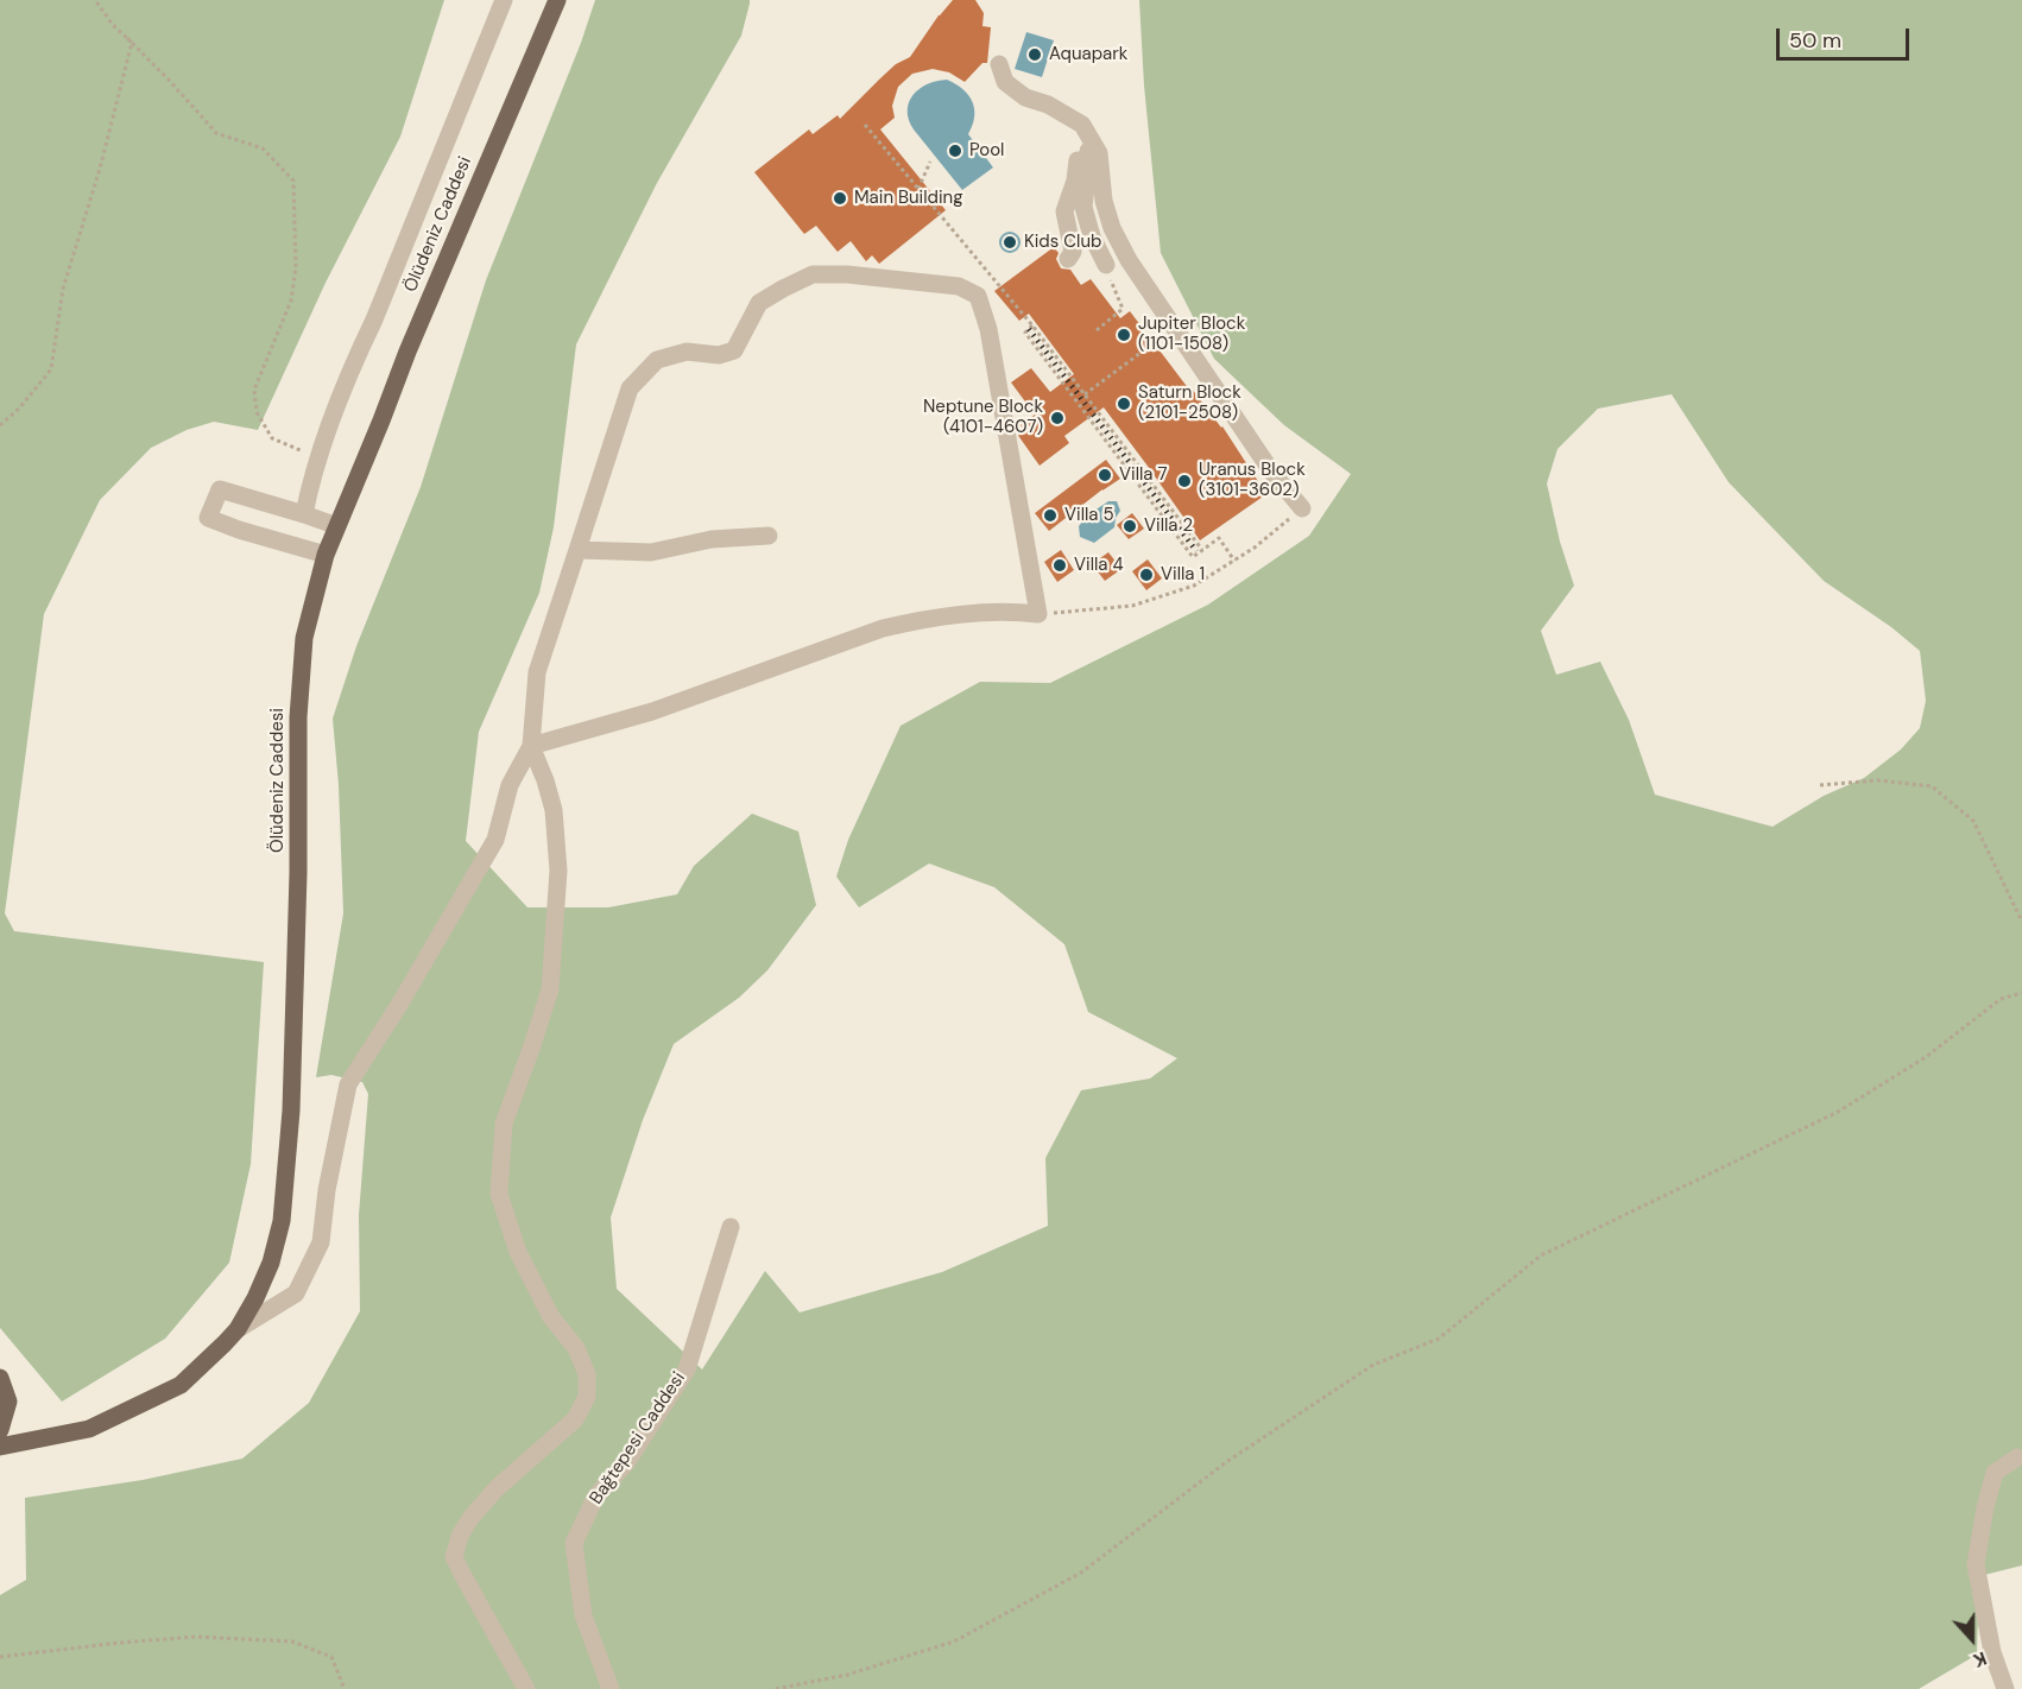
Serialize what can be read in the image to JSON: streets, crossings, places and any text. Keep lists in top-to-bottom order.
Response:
{
  "streets": {
    "main road": ["Ölüdeniz Caddesi"],
    "street": ["Bağtepesi Caddesi"]
  },
  "places": [
    "Aquapark",
    "Pool",
    "Main Building",
    "Kids Club",
    "Jupiter Block (1101-1508)",
    "Saturn Block (2101-2508)",
    "Neptune Block (4101-4607)",
    "Villa 7",
    "Uranus Block (3101-3602)",
    "Villa 5",
    "Villa 2",
    "Villa 4",
    "Villa 1"
  ],
  "scale_bar": "50 m",
  "north": "bottom"
}
